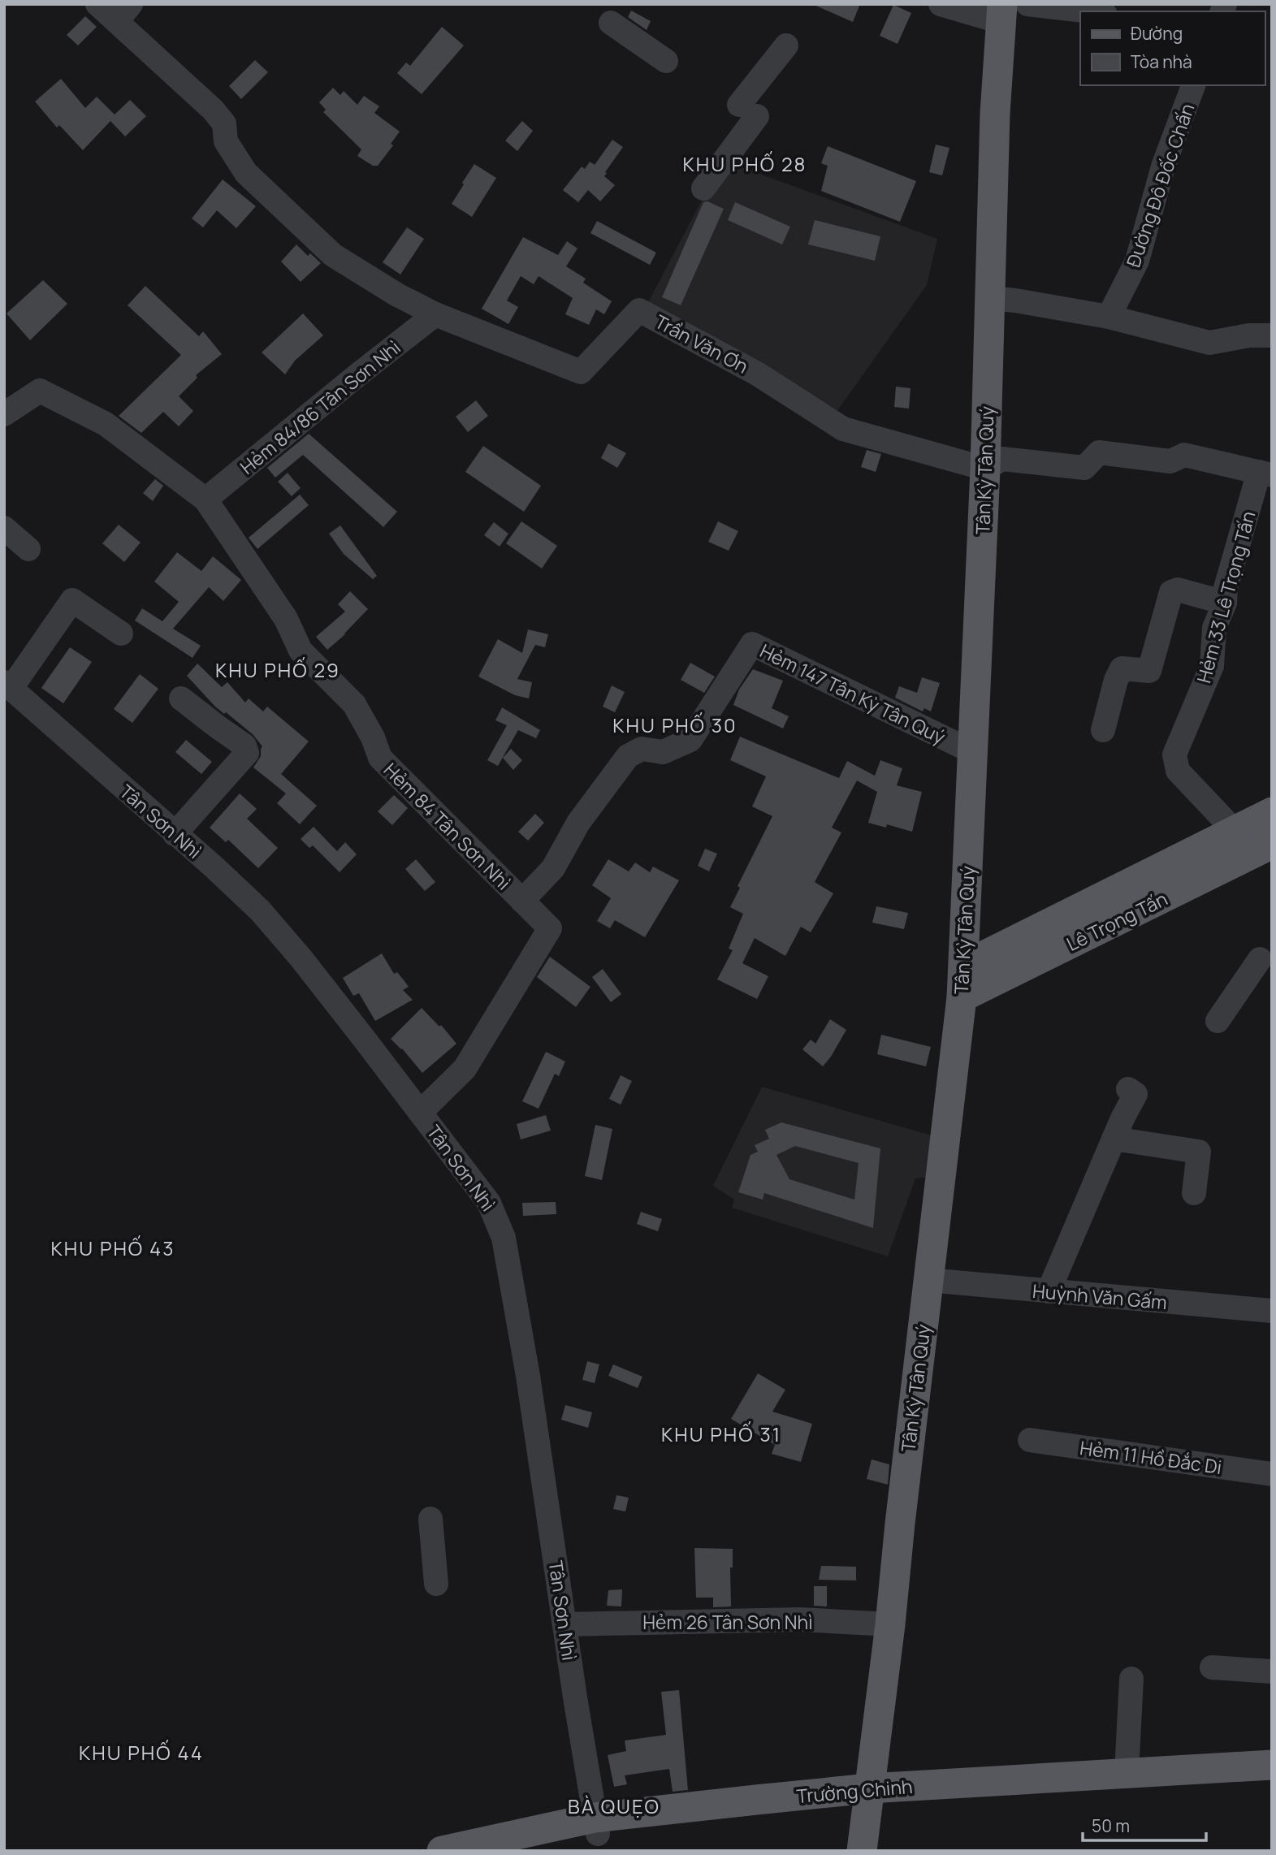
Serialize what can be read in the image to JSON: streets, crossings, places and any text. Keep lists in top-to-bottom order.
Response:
{
  "streets": {
    "main road": ["Tân Kỳ Tân Quý", "Lê Trọng Tấn", "Trường Chinh"],
    "street": [
      "Đường Đô Đốc Chấn",
      "Trần Văn Ơn",
      "Hẻm 84/86 Tân Sơn Nhì",
      "Hẻm 33 Lê Trọng Tấn",
      "Hẻm 147 Tân Kỳ Tân Quý",
      "Tân Sơn Nhì",
      "Hẻm 84 Tân Sơn Nhì",
      "Huỳnh Văn Gấm",
      "Hẻm 11 Hồ Đắc Di",
      "Hẻm 26 Tân Sơn Nhì"
    ]
  },
  "crossings": [
    ["Trần Văn Ơn", "Hẻm 84/86 Tân Sơn Nhì"],
    ["Trần Văn Ơn", "Tân Kỳ Tân Quý"],
    ["Hẻm 84/86 Tân Sơn Nhì", "Hẻm 84 Tân Sơn Nhì"],
    ["Tân Kỳ Tân Quý", "Hẻm 147 Tân Kỳ Tân Quý"],
    ["Tân Kỳ Tân Quý", "Lê Trọng Tấn"],
    ["Tân Kỳ Tân Quý", "Huỳnh Văn Gấm"],
    ["Tân Kỳ Tân Quý", "Hẻm 26 Tân Sơn Nhì"],
    ["Tân Kỳ Tân Quý", "Trường Chinh"],
    ["Hẻm 33 Lê Trọng Tấn", "Lê Trọng Tấn"],
    ["Hẻm 147 Tân Kỳ Tân Quý", "Hẻm 84 Tân Sơn Nhì"],
    ["Tân Sơn Nhì", "Hẻm 84 Tân Sơn Nhì"],
    ["Tân Sơn Nhì", "Hẻm 26 Tân Sơn Nhì"],
    ["Tân Sơn Nhì", "Trường Chinh"]
  ],
  "districts": [
    "KHU PHỐ 28",
    "KHU PHỐ 29",
    "KHU PHỐ 30",
    "KHU PHỐ 43",
    "KHU PHỐ 31",
    "KHU PHỐ 44",
    "BÀ QUẸO"
  ],
  "legend": ["Đường", "Tòa nhà"],
  "scale_bar": "50 m"
}
